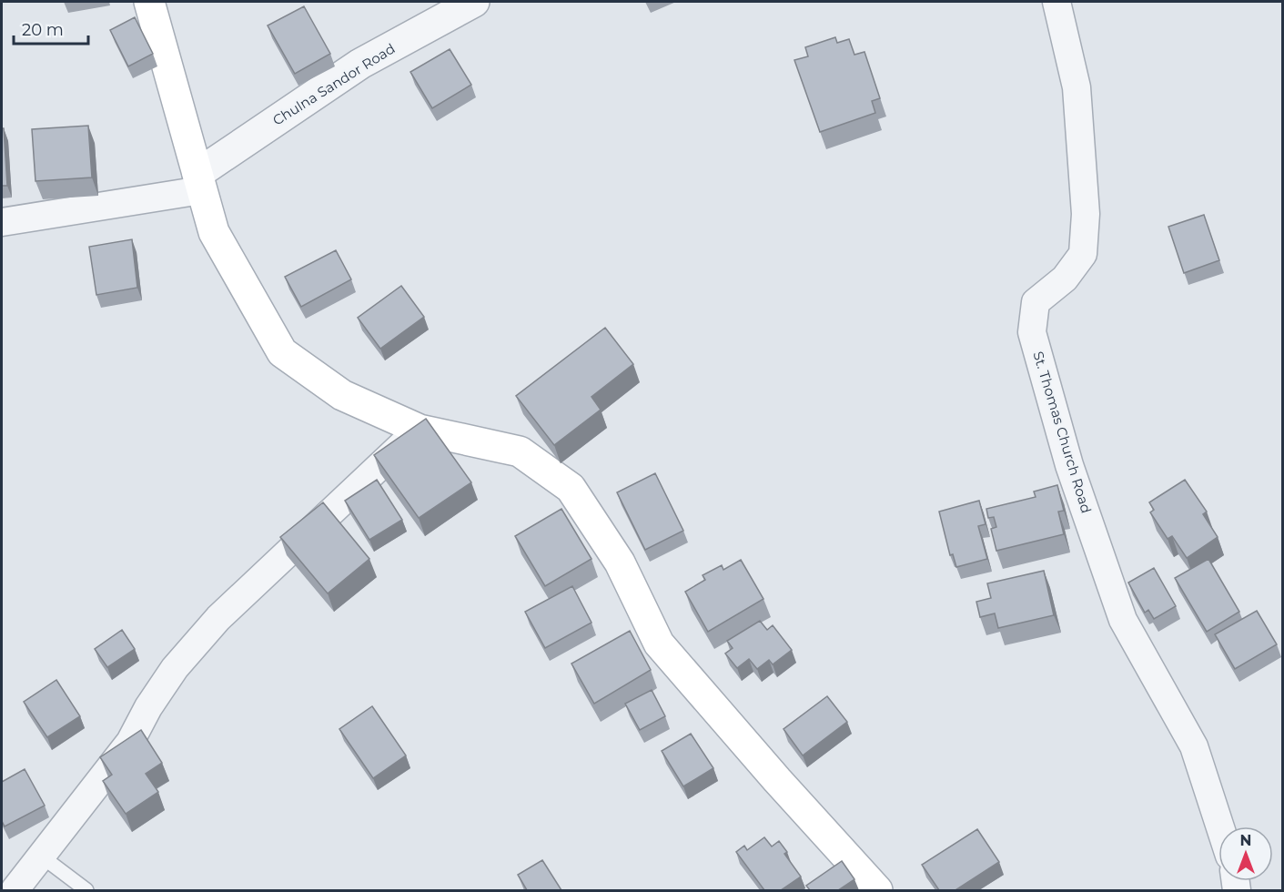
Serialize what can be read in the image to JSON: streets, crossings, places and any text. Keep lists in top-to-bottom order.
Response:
{
  "streets": {
    "street": ["Chulna Sandor Road", "St. Thomas Church Road"]
  },
  "scale_bar": "20 m",
  "north": "top"
}
